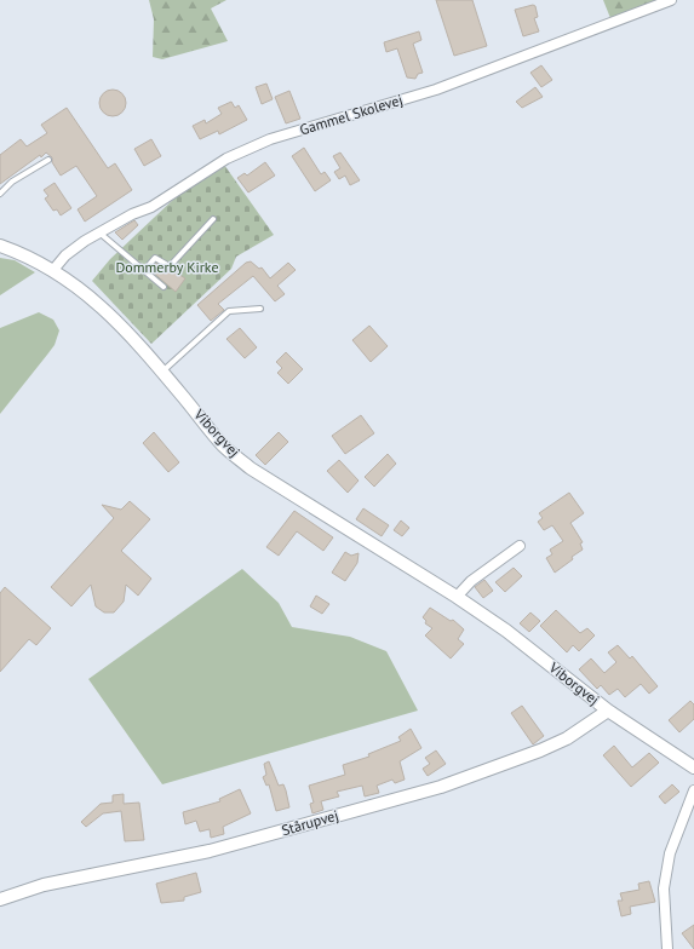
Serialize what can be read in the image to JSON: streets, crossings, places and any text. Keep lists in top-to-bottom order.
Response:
{
  "streets": {
    "street": ["Gammel Skolevej", "Viborgvej", "Stårupvej"]
  },
  "crossings": [
    ["Gammel Skolevej", "Viborgvej"],
    ["Viborgvej", "Stårupvej"]
  ],
  "parks": ["Dommerby Kirke"]
}
